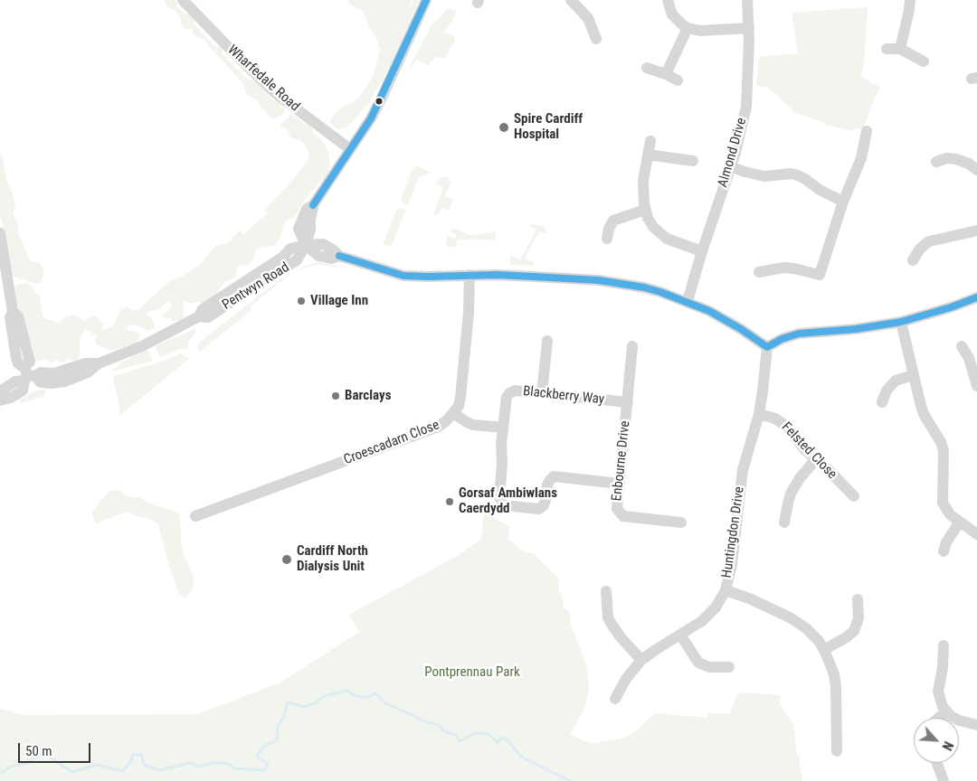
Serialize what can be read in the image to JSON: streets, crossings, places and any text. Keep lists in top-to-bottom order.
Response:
{
  "streets": {
    "street": [
      "Wharfedale Road",
      "Almond Drive",
      "Pentwyn Road",
      "Blackberry Way",
      "Croescadarn Close",
      "Felsted Close",
      "Enbourne Drive",
      "Huntingdon Drive"
    ]
  },
  "crossings": [
    ["Wharfedale Road", "Pentwyn Road"],
    ["Blackberry Way", "Enbourne Drive"],
    ["Felsted Close", "Huntingdon Drive"]
  ],
  "parks": ["Pontprennau Park"],
  "places": [
    "Spire Cardiff Hospital",
    "Village Inn",
    "Barclays",
    "Gorsaf Ambiwlans Caerdydd",
    "Cardiff North Dialysis Unit"
  ],
  "scale_bar": "50 m",
  "north": "bottom right"
}
